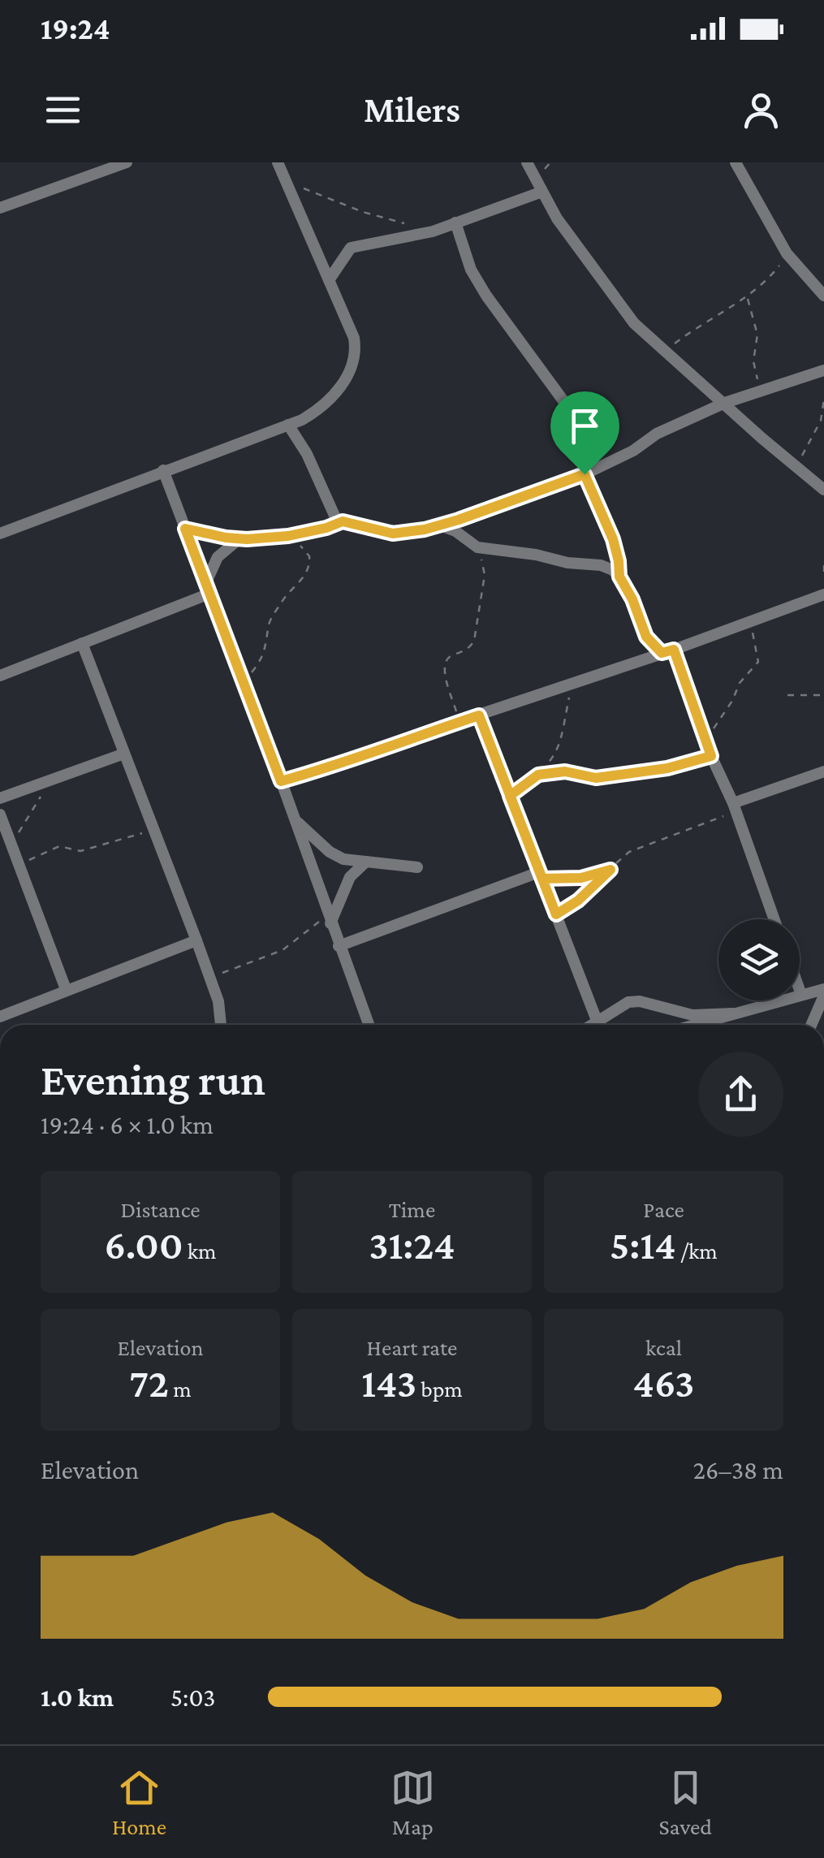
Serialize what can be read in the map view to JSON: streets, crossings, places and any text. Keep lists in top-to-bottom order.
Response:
{
  "page": {
    "status": "19:24",
    "header": "Milers",
    "heading": ["Evening run", "19:24 · 6 × 1.0 km"],
    "stats": [
      ["Distance", "6.00 km"],
      ["Time", "31:24"],
      ["Pace", "5:14 /km"],
      ["Elevation", "72 m"],
      ["Heart rate", "143 bpm"],
      ["kcal", "463"]
    ],
    "chart": ["Elevation", "26–38 m"],
    "list": [
      {
        "name": "1.0 km",
        "note": "5:03"
      }
    ],
    "tabs": ["Home", "Map", "Saved"]
  }
}
